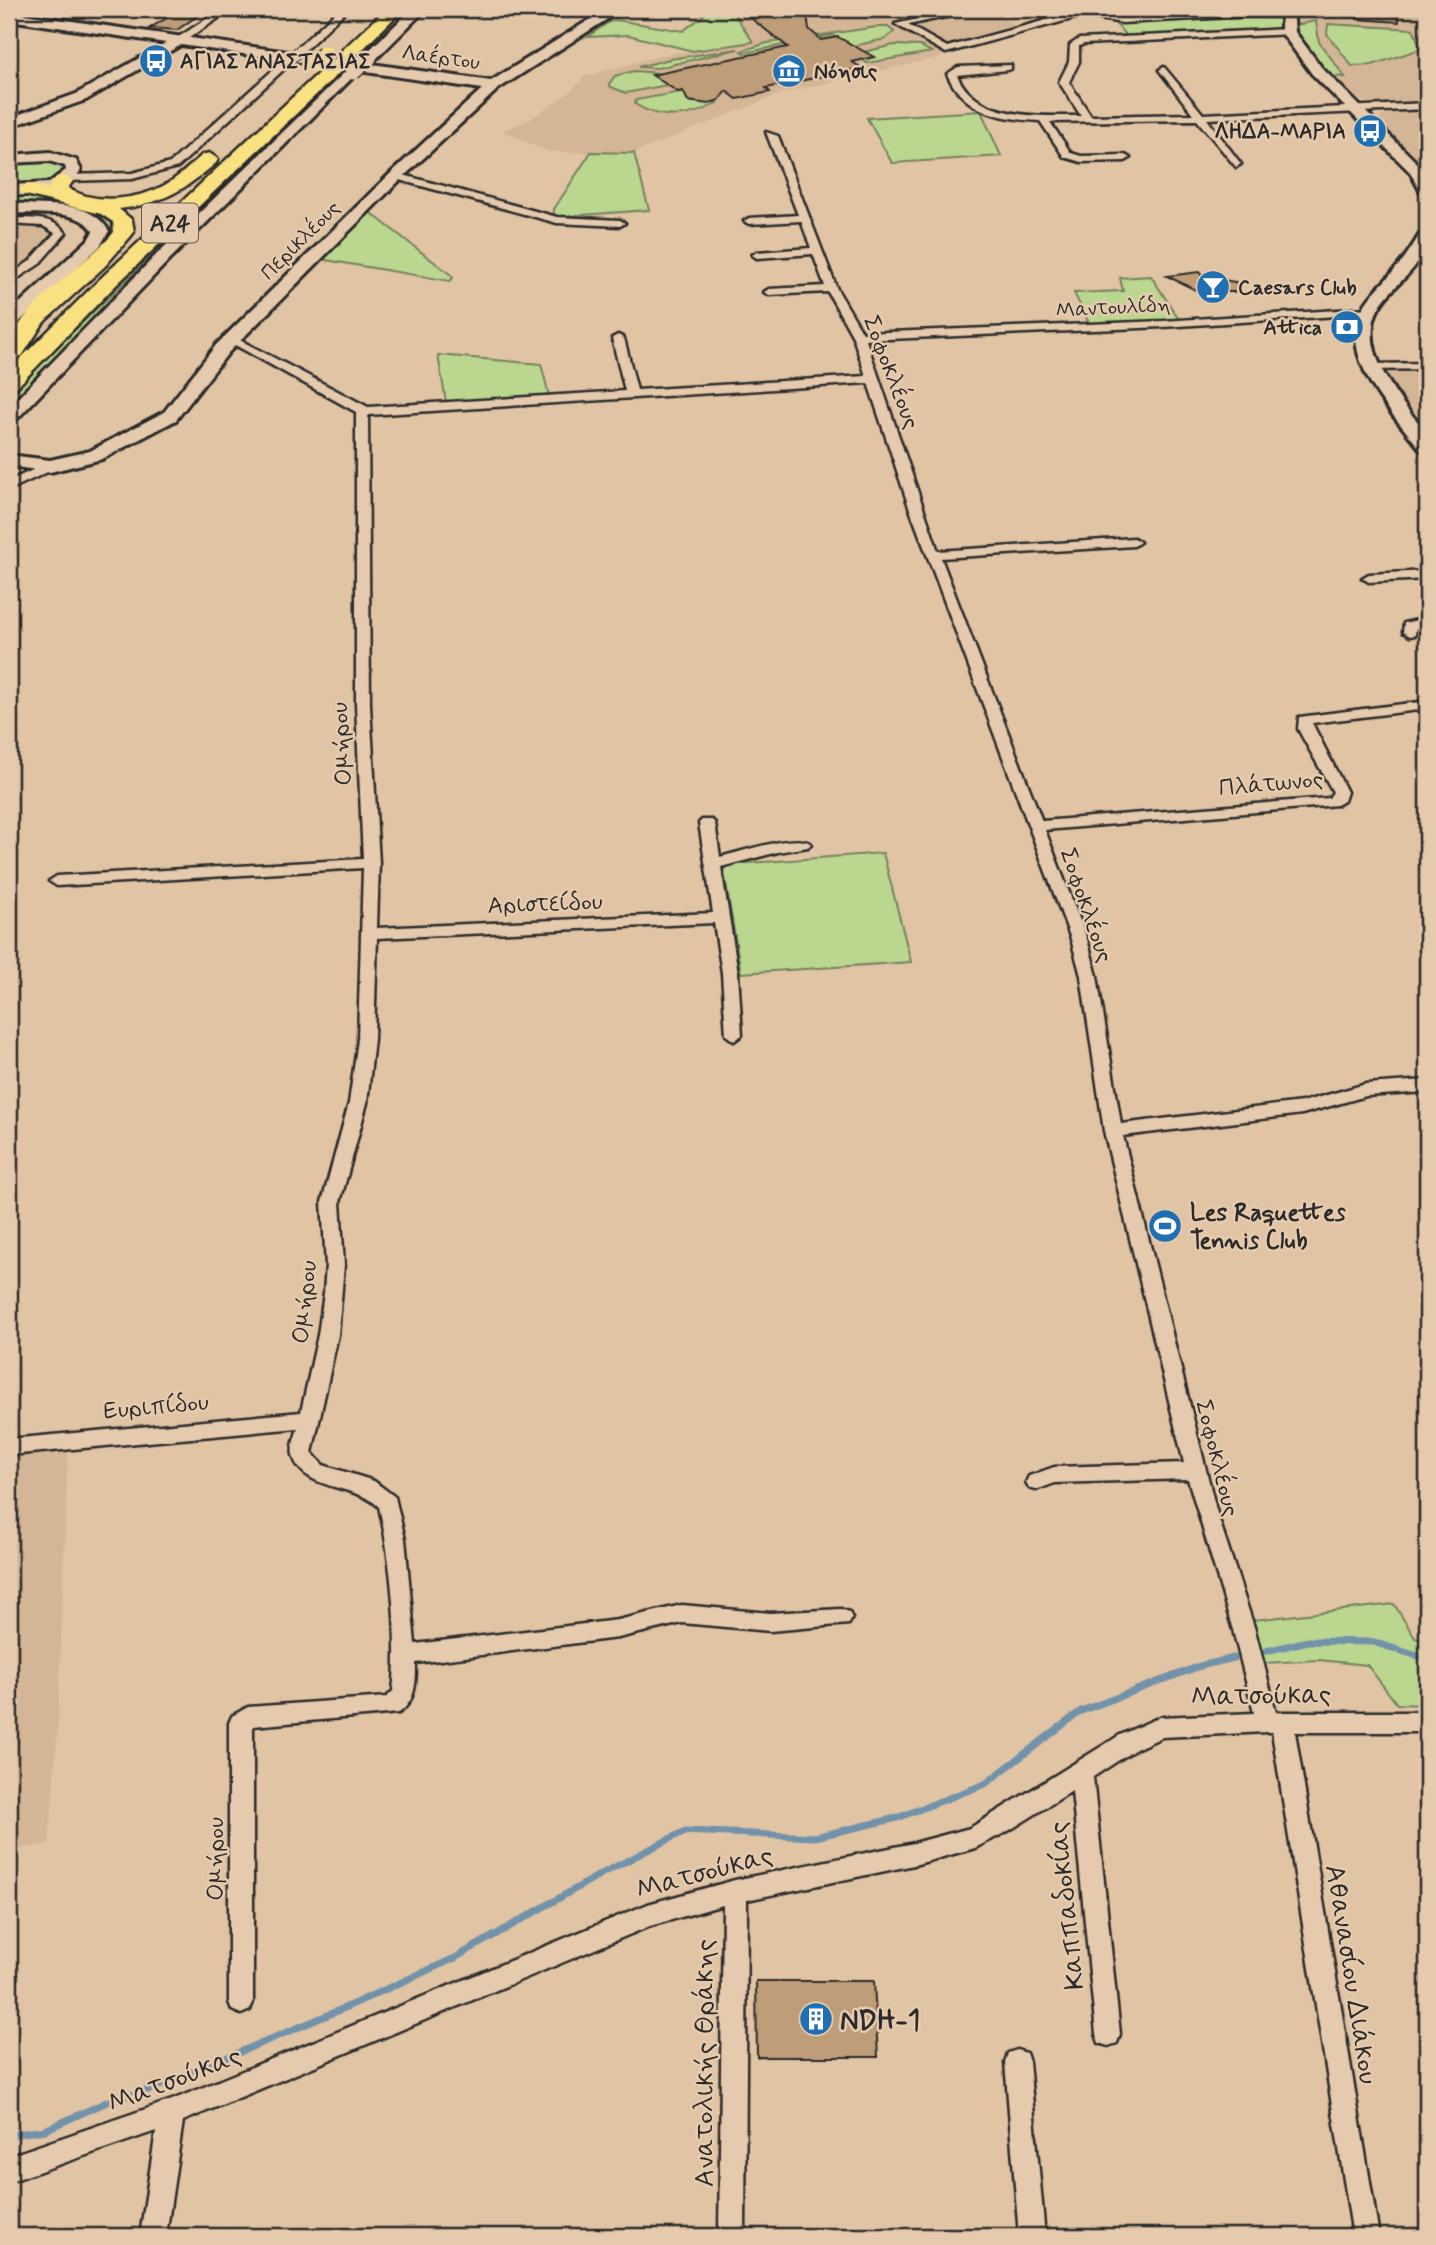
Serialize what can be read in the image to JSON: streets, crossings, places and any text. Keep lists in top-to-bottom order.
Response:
{
  "streets": {
    "highway": ["Α24"],
    "street": [
      "Λαέρτου",
      "Περικλέους",
      "Μαντουλίδη",
      "Σοφοκλέους",
      "Ομήρου",
      "Πλάτωνος",
      "Αριστείδου",
      "Ευριπίδου",
      "Ματσούκας",
      "Καππαδοκίας",
      "Αθανασίου Διάκου",
      "Ανατολικής Θράκης"
    ]
  },
  "crossings": [
    ["Λαέρτου", "Περικλέους"],
    ["Μαντουλίδη", "Σοφοκλέους"],
    ["Σοφοκλέους", "Πλάτωνος"],
    ["Σοφοκλέους", "Ματσούκας"],
    ["Σοφοκλέους", "Αθανασίου Διάκου"],
    ["Ομήρου", "Αριστείδου"],
    ["Ομήρου", "Ευριπίδου"],
    ["Ματσούκας", "Καππαδοκίας"],
    ["Ματσούκας", "Αθανασίου Διάκου"],
    ["Ματσούκας", "Ανατολικής Θράκης"]
  ],
  "places": {
    "bus stop": ["ΑΓΙΑΣ ΑΝΑΣΤΑΣΙΑΣ", "ΛΗΔΑ-ΜΑΡΙΑ"],
    "museum": ["Νόησις"],
    "bar": ["Caesars Club"],
    "bank": ["Attica"],
    "sports": ["Les Raquettes Tennis Club"],
    "building": ["NDH-1"]
  }
}
